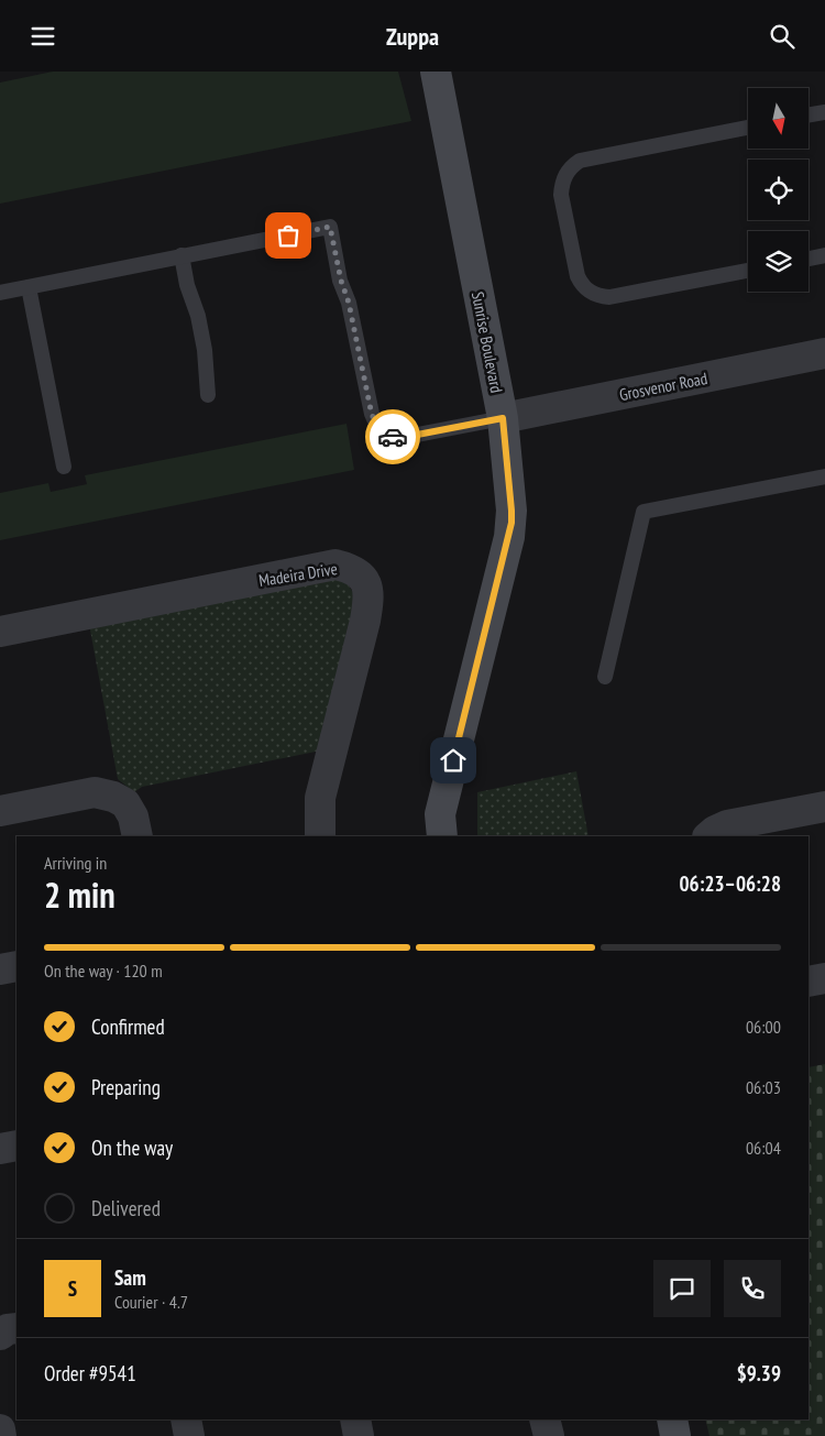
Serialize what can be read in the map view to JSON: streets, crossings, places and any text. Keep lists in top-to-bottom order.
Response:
{
  "streets": {
    "street": ["Sunrise Boulevard", "Grosvenor Road", "Madeira Drive"]
  },
  "crossings": [
    ["Sunrise Boulevard", "Grosvenor Road"]
  ],
  "north": "bottom",
  "page": {
    "header": "Zuppa",
    "heading": ["2 min", "Arriving in", "06:23–06:28"],
    "panel": [
      "Sam",
      "Courier · 4.7",
      "Order #9541",
      "$9.39"
    ],
    "bar": "On the way · 120 m",
    "list": [
      ["Confirmed", "06:00"],
      ["Preparing", "06:03"],
      ["On the way", "06:04"],
      "Delivered"
    ],
    "round": "S"
  }
}
